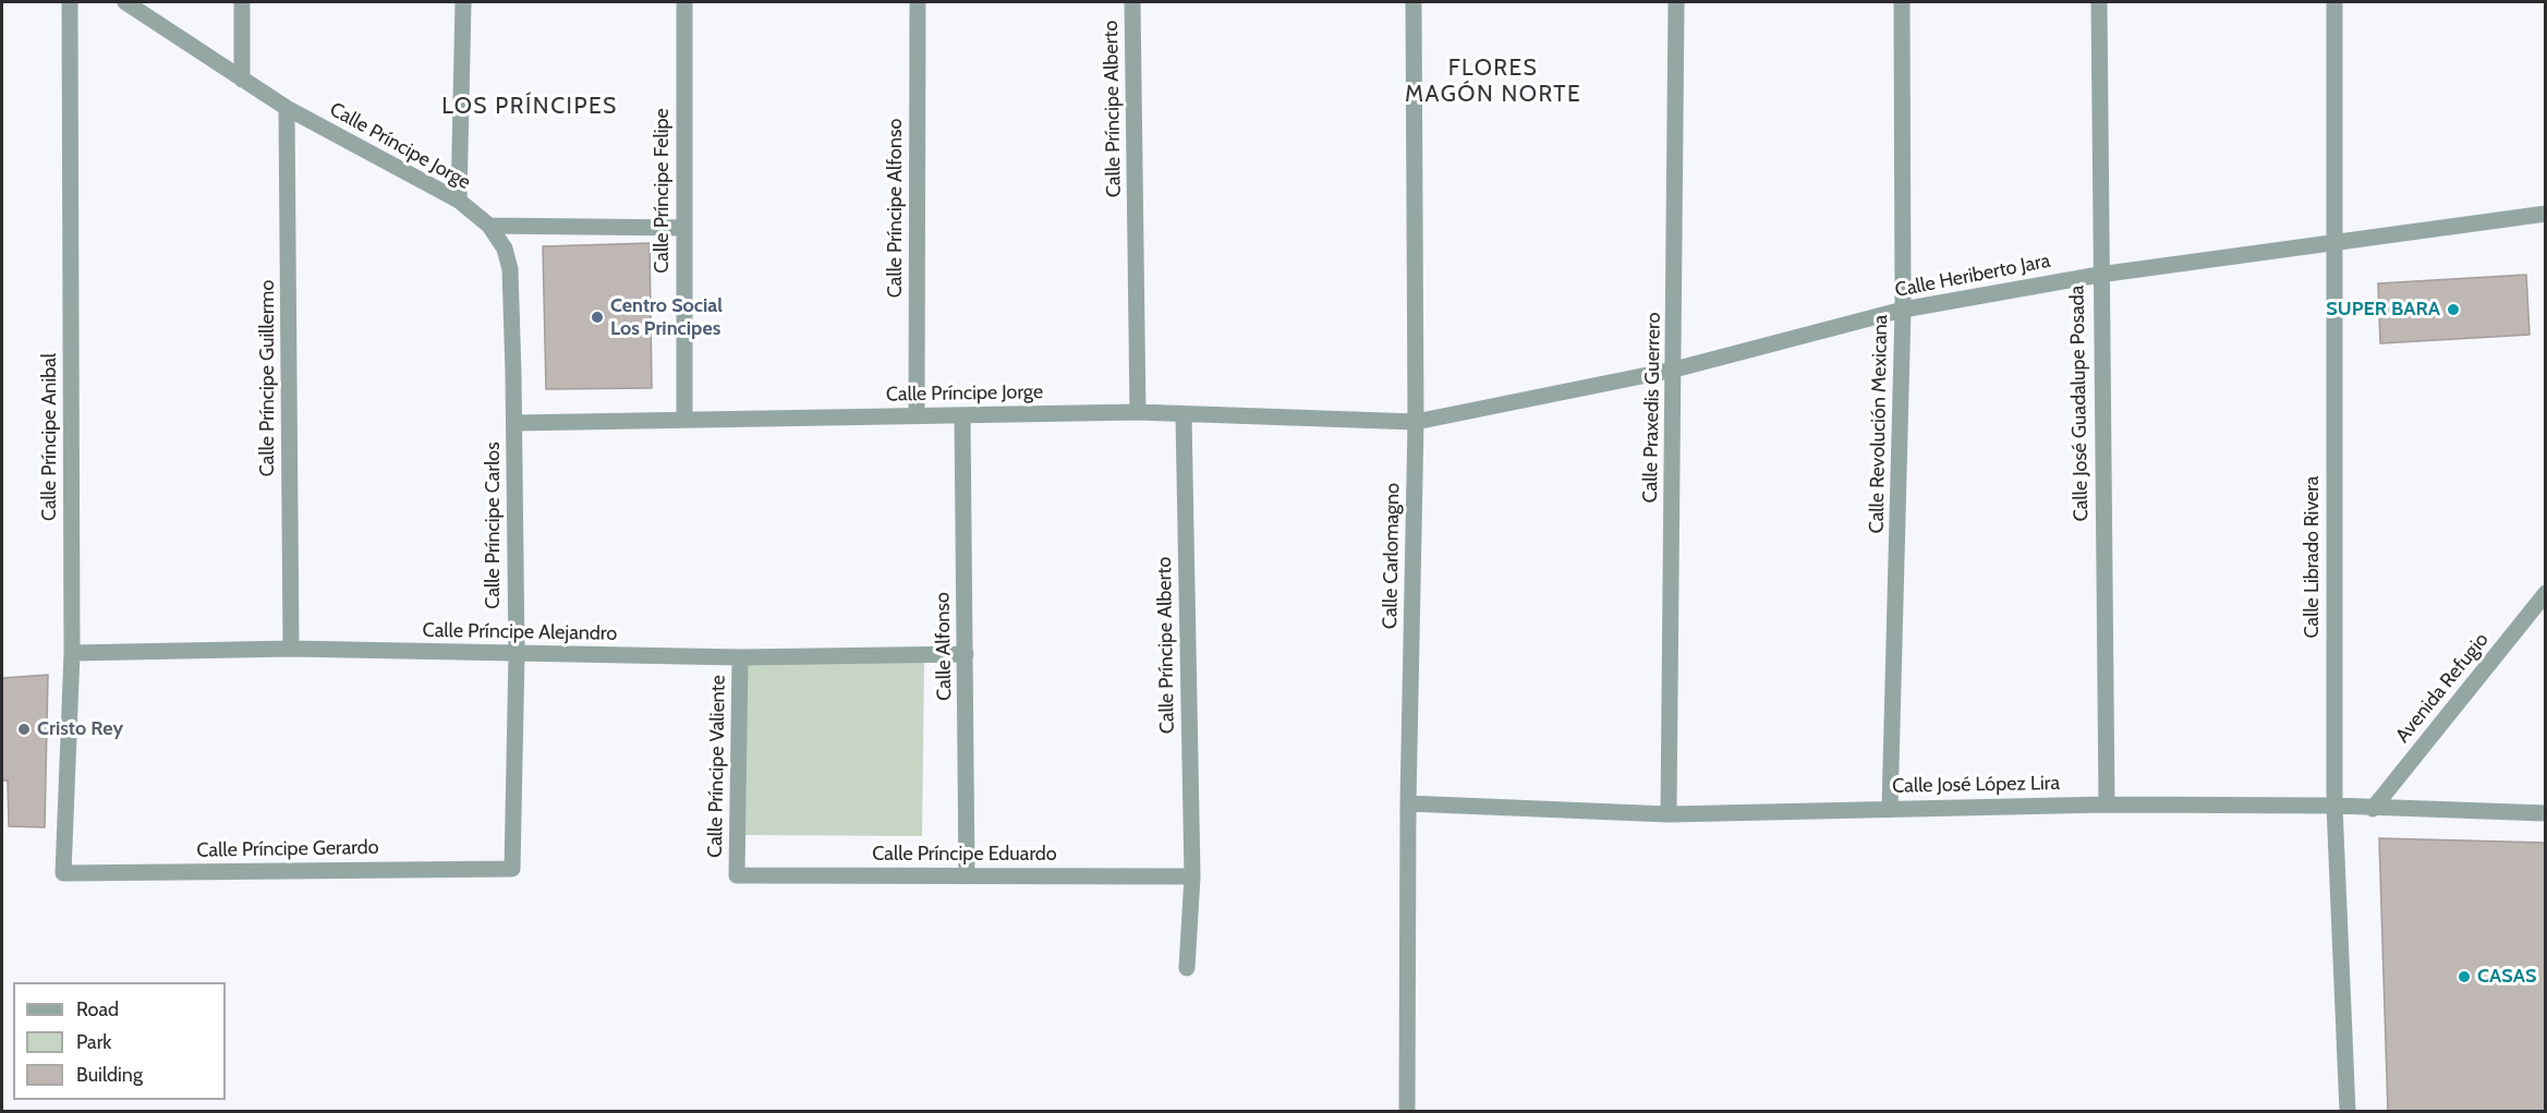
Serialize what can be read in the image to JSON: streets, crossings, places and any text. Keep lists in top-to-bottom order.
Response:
{
  "streets": {
    "street": [
      "Calle Príncipe Alberto",
      "Calle Príncipe Jorge",
      "Calle Príncipe Felipe",
      "Calle Príncipe Alfonso",
      "Calle Heriberto Jara",
      "Calle Príncipe Guillermo",
      "Calle José Guadalupe Posada",
      "Calle Praxedis Guerrero",
      "Calle Revolución Mexicana",
      "Calle Príncipe Anibal",
      "Calle Príncipe Carlos",
      "Calle Carlomagno",
      "Calle Librado Rivera",
      "Calle Príncipe Alejandro",
      "Calle Alfonso",
      "Avenida Refugio",
      "Calle Príncipe Valiente",
      "Calle José López Lira",
      "Calle Príncipe Gerardo",
      "Calle Príncipe Eduardo"
    ]
  },
  "crossings": [
    ["Calle Príncipe Alberto", "Calle Príncipe Jorge"],
    ["Calle Príncipe Alberto", "Calle Príncipe Eduardo"],
    ["Calle Príncipe Jorge", "Calle Príncipe Felipe"],
    ["Calle Príncipe Jorge", "Calle Príncipe Alfonso"],
    ["Calle Príncipe Jorge", "Calle Heriberto Jara"],
    ["Calle Príncipe Jorge", "Calle Príncipe Guillermo"],
    ["Calle Príncipe Jorge", "Calle Príncipe Carlos"],
    ["Calle Príncipe Jorge", "Calle Carlomagno"],
    ["Calle Príncipe Jorge", "Calle Alfonso"],
    ["Calle Heriberto Jara", "Calle José Guadalupe Posada"],
    ["Calle Heriberto Jara", "Calle Praxedis Guerrero"],
    ["Calle Heriberto Jara", "Calle Revolución Mexicana"],
    ["Calle Heriberto Jara", "Calle Carlomagno"],
    ["Calle Heriberto Jara", "Calle Librado Rivera"],
    ["Calle Príncipe Guillermo", "Calle Príncipe Alejandro"],
    ["Calle José Guadalupe Posada", "Calle José López Lira"],
    ["Calle Praxedis Guerrero", "Calle José López Lira"],
    ["Calle Revolución Mexicana", "Calle José López Lira"],
    ["Calle Príncipe Anibal", "Calle Príncipe Alejandro"],
    ["Calle Príncipe Anibal", "Calle Príncipe Gerardo"],
    ["Calle Príncipe Carlos", "Calle Príncipe Alejandro"],
    ["Calle Príncipe Carlos", "Calle Príncipe Gerardo"],
    ["Calle Carlomagno", "Calle José López Lira"],
    ["Calle Librado Rivera", "Calle José López Lira"],
    ["Calle Príncipe Alejandro", "Calle Alfonso"],
    ["Calle Príncipe Alejandro", "Calle Príncipe Valiente"],
    ["Calle Alfonso", "Calle Príncipe Eduardo"],
    ["Avenida Refugio", "Calle José López Lira"],
    ["Calle Príncipe Valiente", "Calle Príncipe Eduardo"]
  ],
  "districts": ["FLORES MAGÓN NORTE", "LOS PRÍNCIPES"],
  "places": [
    "SUPER BARA",
    "Centro Social Los Principes",
    "Cristo Rey",
    "CASAS"
  ],
  "legend": ["Road", "Park", "Building"]
}
